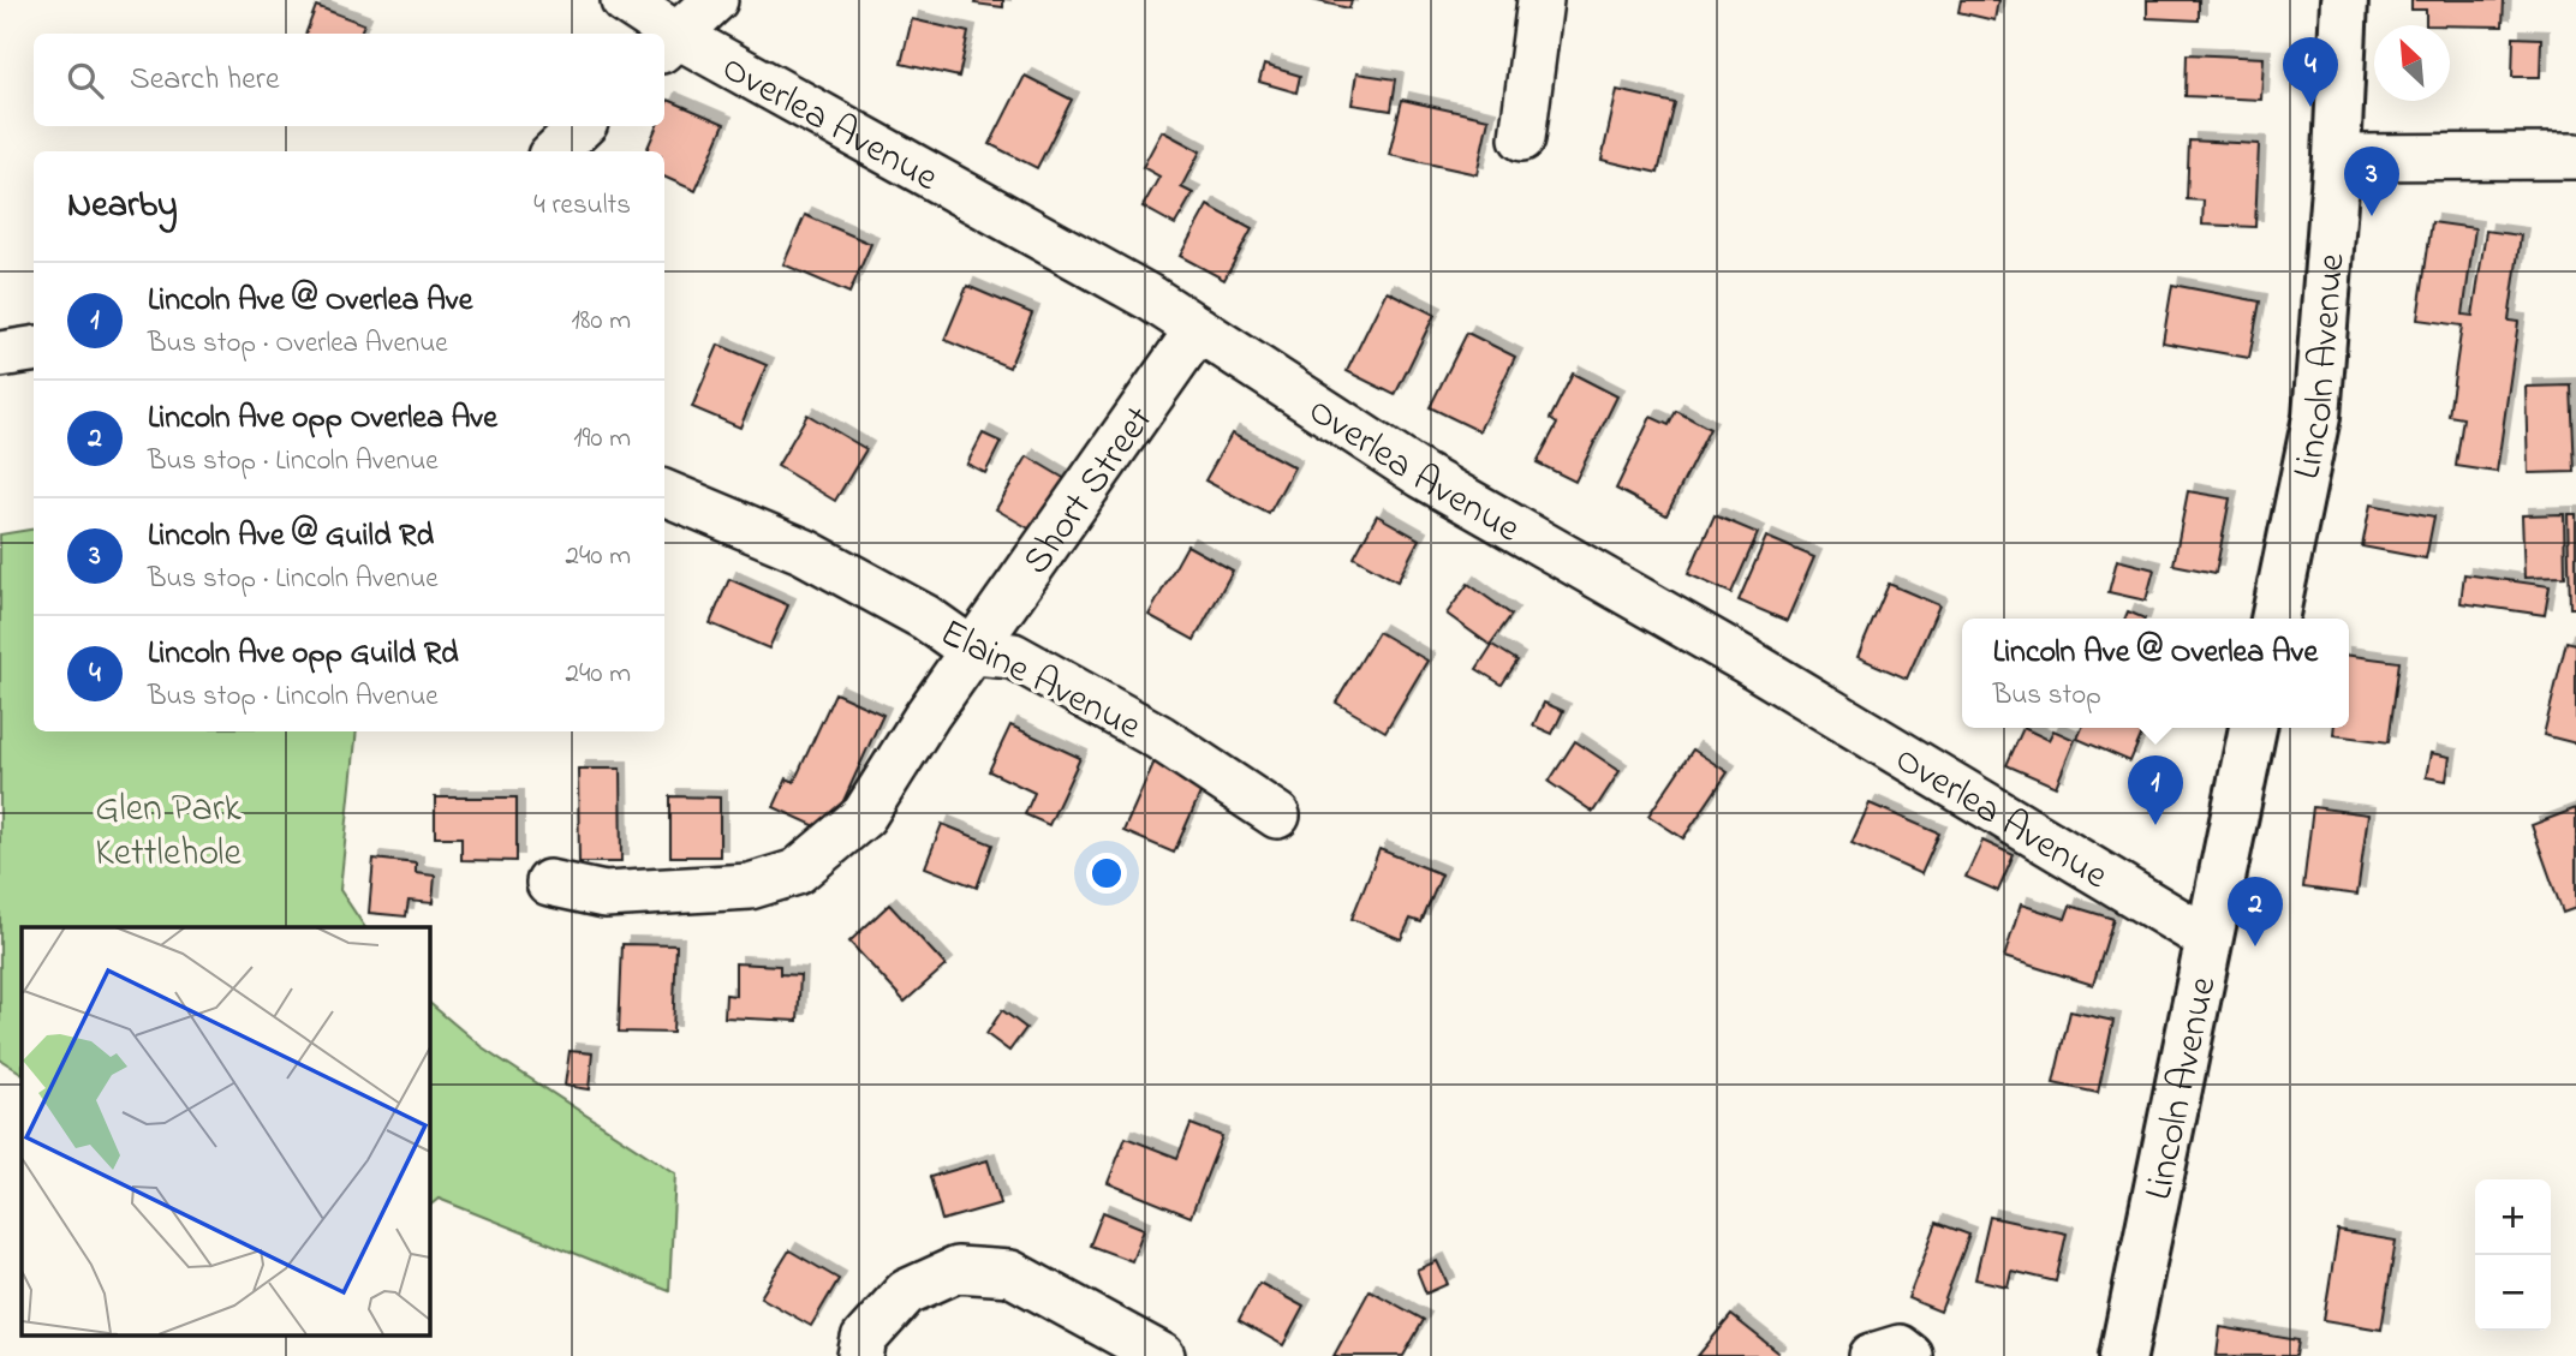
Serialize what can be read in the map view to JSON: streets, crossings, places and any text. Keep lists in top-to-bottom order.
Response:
{
  "streets": {
    "main road": ["Lincoln Avenue"],
    "street": ["Overlea Avenue", "Short Street", "Elaine Avenue"]
  },
  "crossings": [
    ["Overlea Avenue", "Lincoln Avenue"],
    ["Overlea Avenue", "Short Street"],
    ["Short Street", "Elaine Avenue"]
  ],
  "parks": ["Glen Park Kettlehole"],
  "north": "top left",
  "page": {
    "search": "Search here",
    "pins": [
      "4",
      "3",
      "1",
      "2"
    ],
    "heading": ["Nearby", "4 results"],
    "list": [
      {
        "mark": "1",
        "name": "Lincoln Ave @ Overlea Ave",
        "note": "Bus stop · Overlea Avenue",
        "value": "180 m"
      },
      {
        "mark": "2",
        "name": "Lincoln Ave opp Overlea Ave",
        "note": "Bus stop · Lincoln Avenue",
        "value": "190 m"
      },
      {
        "mark": "3",
        "name": "Lincoln Ave @ Guild Rd",
        "note": "Bus stop · Lincoln Avenue",
        "value": "240 m"
      },
      {
        "mark": "4",
        "name": "Lincoln Ave opp Guild Rd",
        "note": "Bus stop · Lincoln Avenue",
        "value": "240 m"
      }
    ],
    "popup": ["Lincoln Ave @ Overlea Ave", "Bus stop"],
    "map_buttons": ["+", "−"]
  }
}
